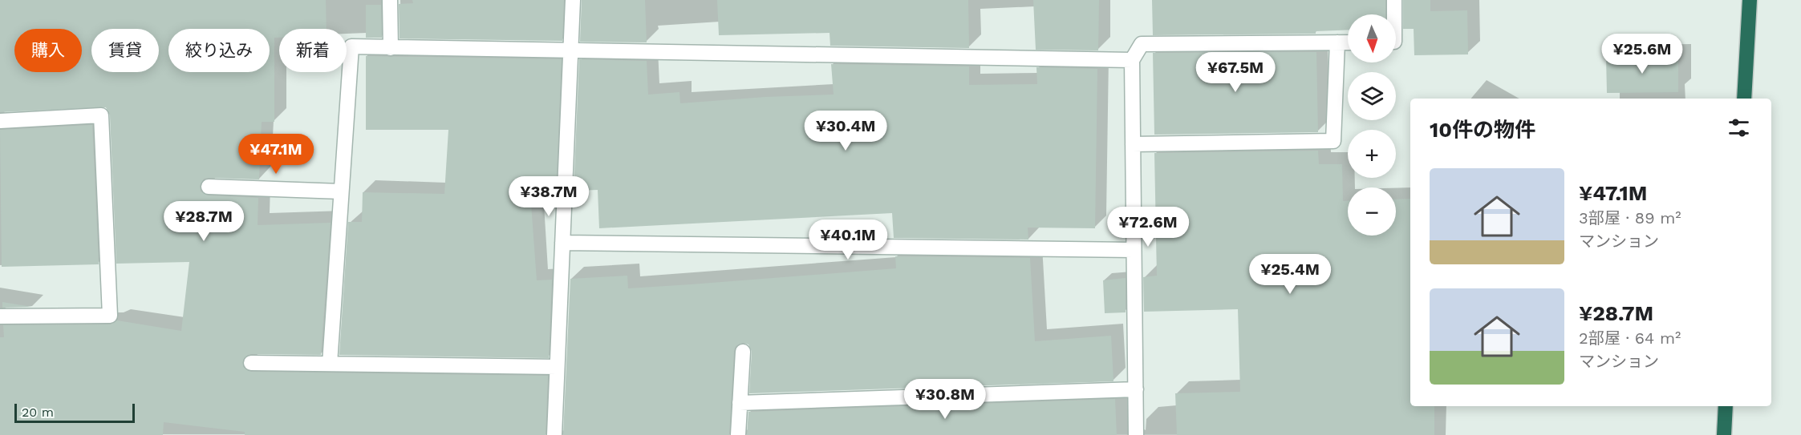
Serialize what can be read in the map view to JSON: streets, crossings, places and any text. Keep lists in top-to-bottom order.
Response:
{
  "scale_bar": "20 m",
  "north": "bottom",
  "page": {
    "map_buttons": ["+", "−"],
    "chip": [
      "購入",
      "賃貸",
      "絞り込み",
      "新着"
    ],
    "price": [
      "¥25.6M",
      "¥67.5M",
      "¥30.4M",
      "¥47.1M",
      "¥38.7M",
      "¥28.7M",
      "¥72.6M",
      "¥40.1M",
      "¥25.4M",
      "¥30.8M"
    ],
    "heading": "10件の物件",
    "list": [
      {
        "name": "¥47.1M",
        "note": "3部屋 · 89 m² · マンション"
      },
      {
        "name": "¥28.7M",
        "note": "2部屋 · 64 m² · マンション"
      }
    ],
    "scale": "20 m"
  }
}
